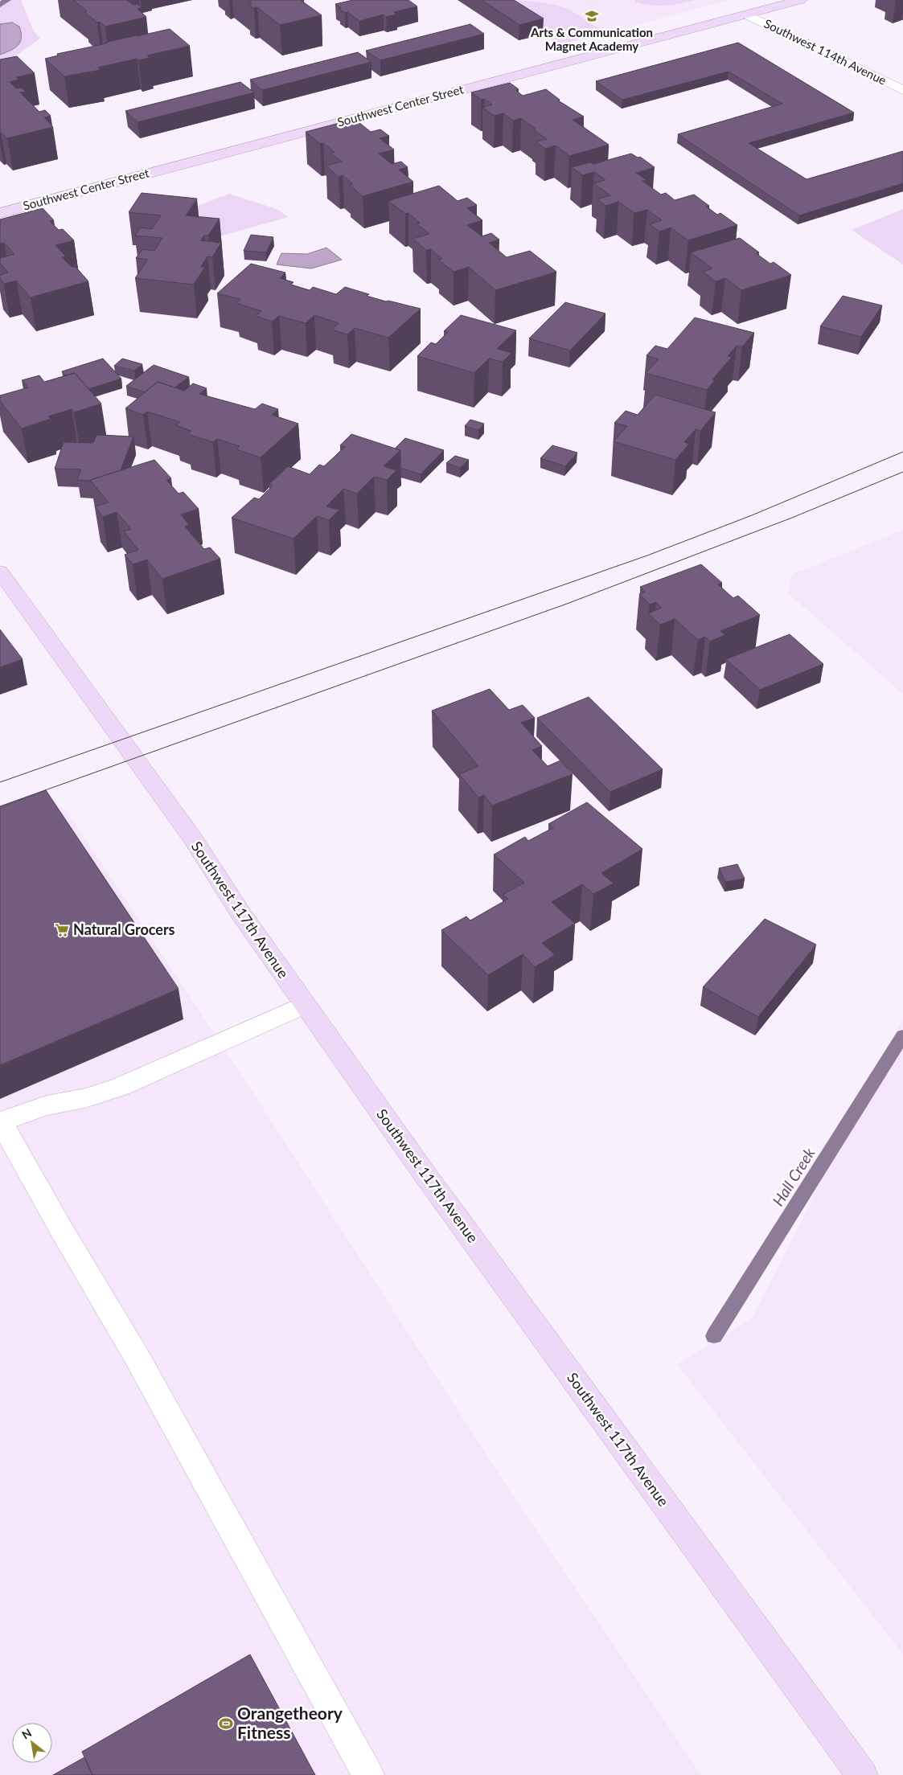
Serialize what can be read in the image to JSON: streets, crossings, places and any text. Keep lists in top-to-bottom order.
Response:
{
  "streets": {
    "street": ["Southwest 114th Avenue", "Southwest Center Street", "Southwest 117th Avenue"]
  },
  "crossings": [
    ["Southwest 114th Avenue", "Southwest Center Street"]
  ],
  "water": ["Hall Creek"],
  "places": {
    "school or university": ["Arts & Communication Magnet Academy"],
    "supermarket": ["Natural Grocers"],
    "sports": ["Orangetheory Fitness"]
  },
  "north": "top left"
}
